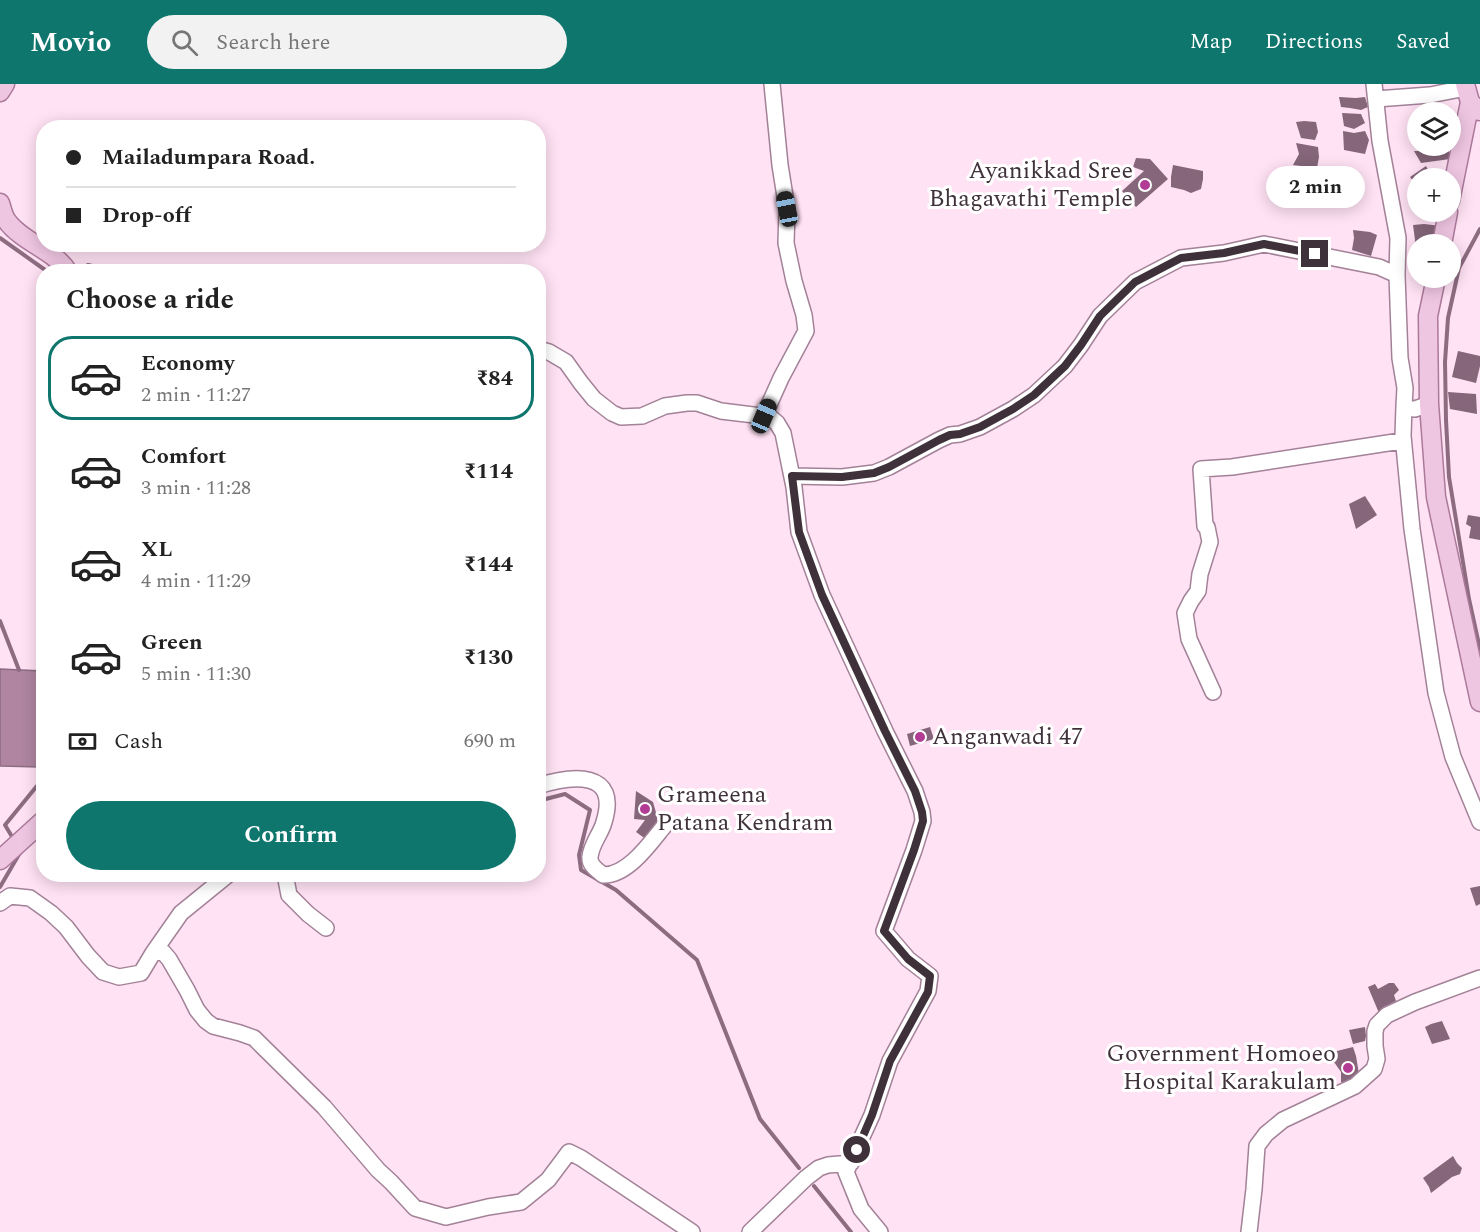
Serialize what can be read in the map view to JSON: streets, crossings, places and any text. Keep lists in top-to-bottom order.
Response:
{
  "places": [
    "Ayanikkad Sree Bhagavathi Temple",
    "Anganwadi 47",
    "Grameena Patana Kendram",
    "Government Homoeo Hospital Karakulam"
  ],
  "page": {
    "header": "Movio",
    "search": "Search here",
    "nav": ["Map", "Directions", "Saved"],
    "map_buttons": ["+", "−"],
    "banner": ["Mailadumpara Road.", "Drop-off"],
    "bubble": "2 min",
    "heading": "Choose a ride",
    "list": [
      {
        "name": "Economy",
        "note": "2 min · 11:27",
        "value": "₹84"
      },
      {
        "name": "Comfort",
        "note": "3 min · 11:28",
        "value": "₹114"
      },
      {
        "name": "XL",
        "note": "4 min · 11:29",
        "value": "₹144"
      },
      {
        "name": "Green",
        "note": "5 min · 11:30",
        "value": "₹130"
      }
    ],
    "pay": ["Cash", "690 m"],
    "buttons": "Confirm"
  }
}
